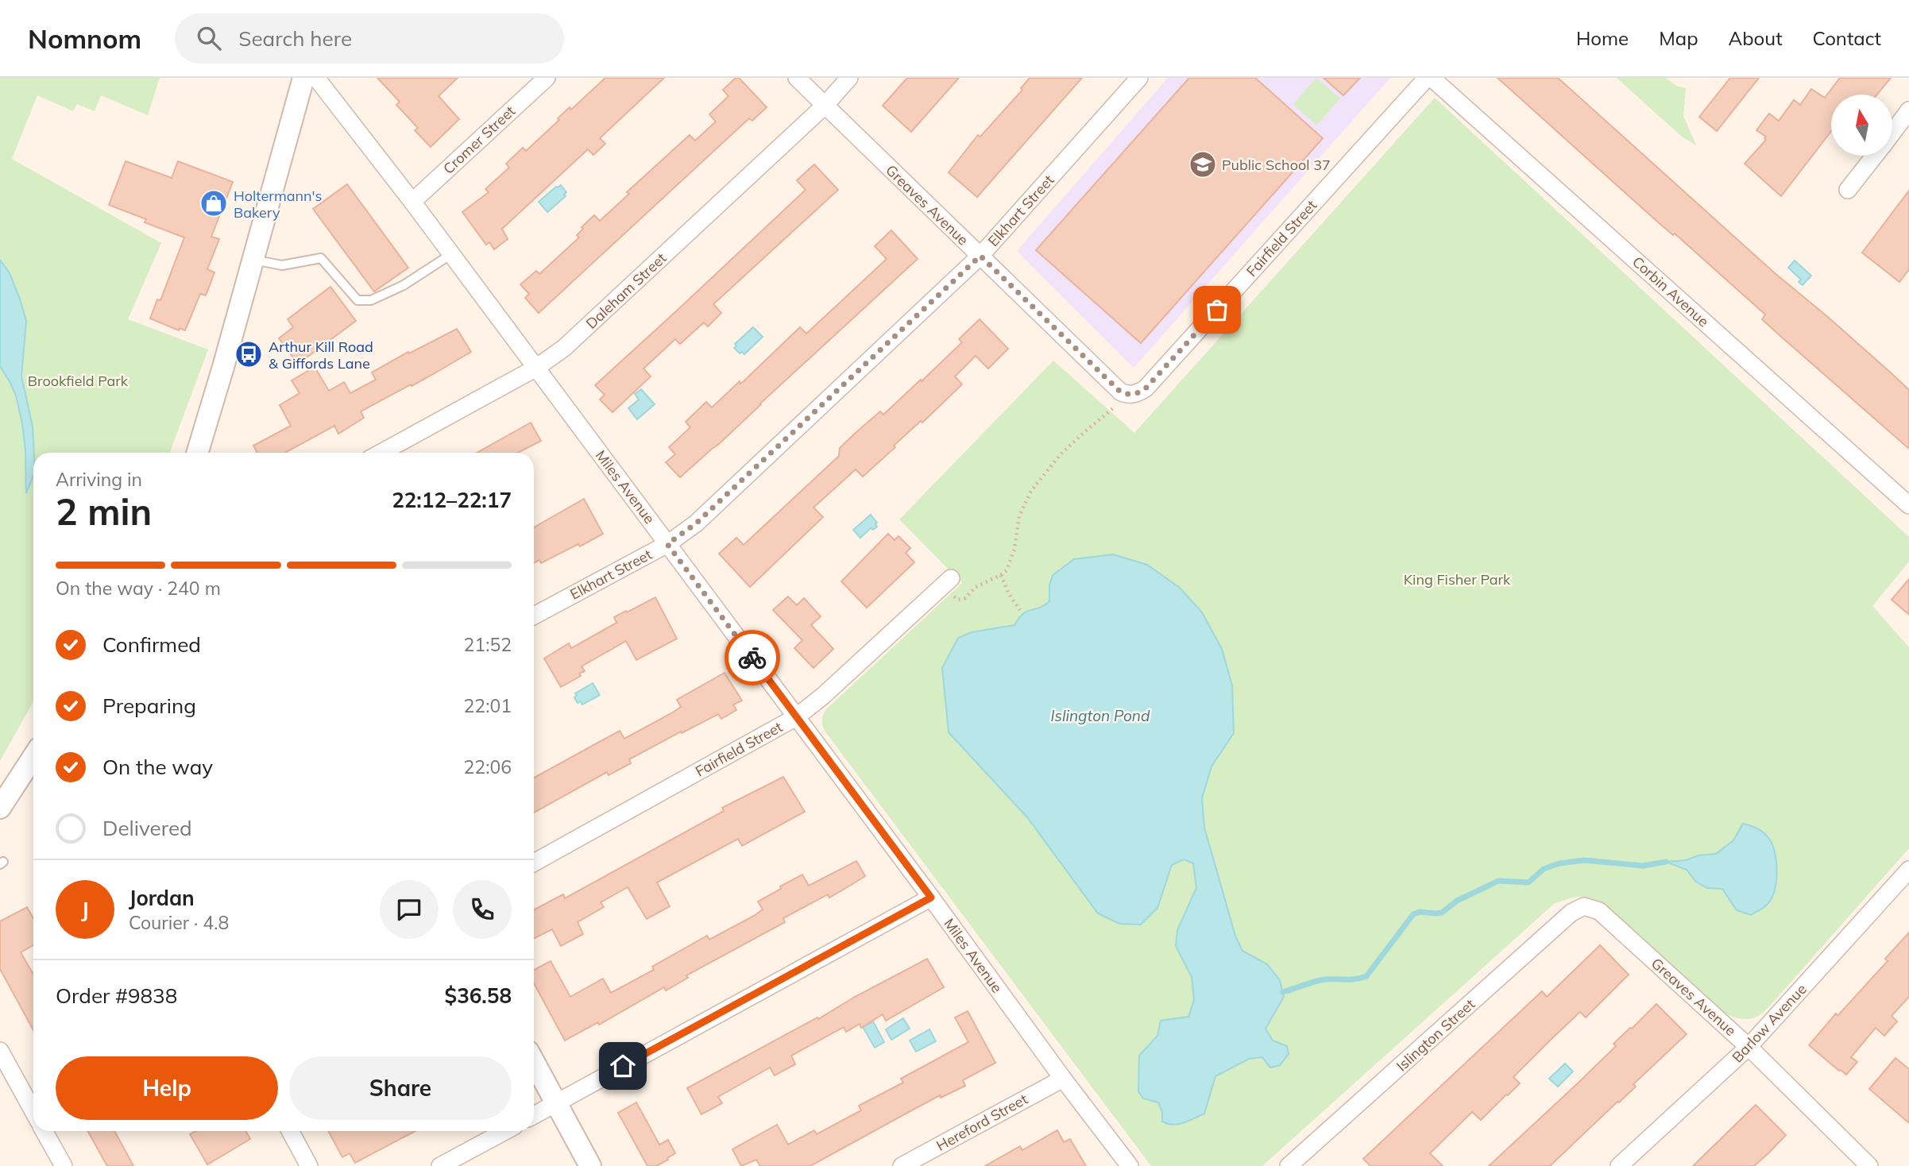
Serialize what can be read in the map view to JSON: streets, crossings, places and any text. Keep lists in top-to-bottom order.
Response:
{
  "streets": {
    "street": [
      "Cromer Street",
      "Greaves Avenue",
      "Elkhart Street",
      "Fairfield Street",
      "Daleham Street",
      "Corbin Avenue",
      "Miles Avenue",
      "Barlow Avenue",
      "Islington Street",
      "Hereford Street"
    ]
  },
  "crossings": [
    ["Cromer Street", "Miles Avenue"],
    ["Greaves Avenue", "Elkhart Street"],
    ["Greaves Avenue", "Fairfield Street"],
    ["Greaves Avenue", "Daleham Street"],
    ["Greaves Avenue", "Barlow Avenue"],
    ["Greaves Avenue", "Islington Street"],
    ["Elkhart Street", "Miles Avenue"],
    ["Fairfield Street", "Miles Avenue"],
    ["Daleham Street", "Miles Avenue"],
    ["Miles Avenue", "Hereford Street"]
  ],
  "water": ["Islington Pond"],
  "parks": ["Brookfield Park", "King Fisher Park"],
  "places": {
    "school or university": ["Public School 37"],
    "shop": ["Holtermann's Bakery"],
    "bus stop": ["Arthur Kill Road & Giffords Lane"]
  },
  "north": "top",
  "page": {
    "header": "Nomnom",
    "search": "Search here",
    "nav": [
      "Home",
      "Map",
      "About",
      "Contact"
    ],
    "heading": ["2 min", "Arriving in", "22:12–22:17"],
    "panel": [
      "Jordan",
      "Courier · 4.8",
      "Order #9838",
      "$36.58"
    ],
    "bar": "On the way · 240 m",
    "list": [
      ["Confirmed", "21:52"],
      ["Preparing", "22:01"],
      ["On the way", "22:06"],
      "Delivered"
    ],
    "round": "J",
    "buttons": ["Help", "Share"]
  }
}
